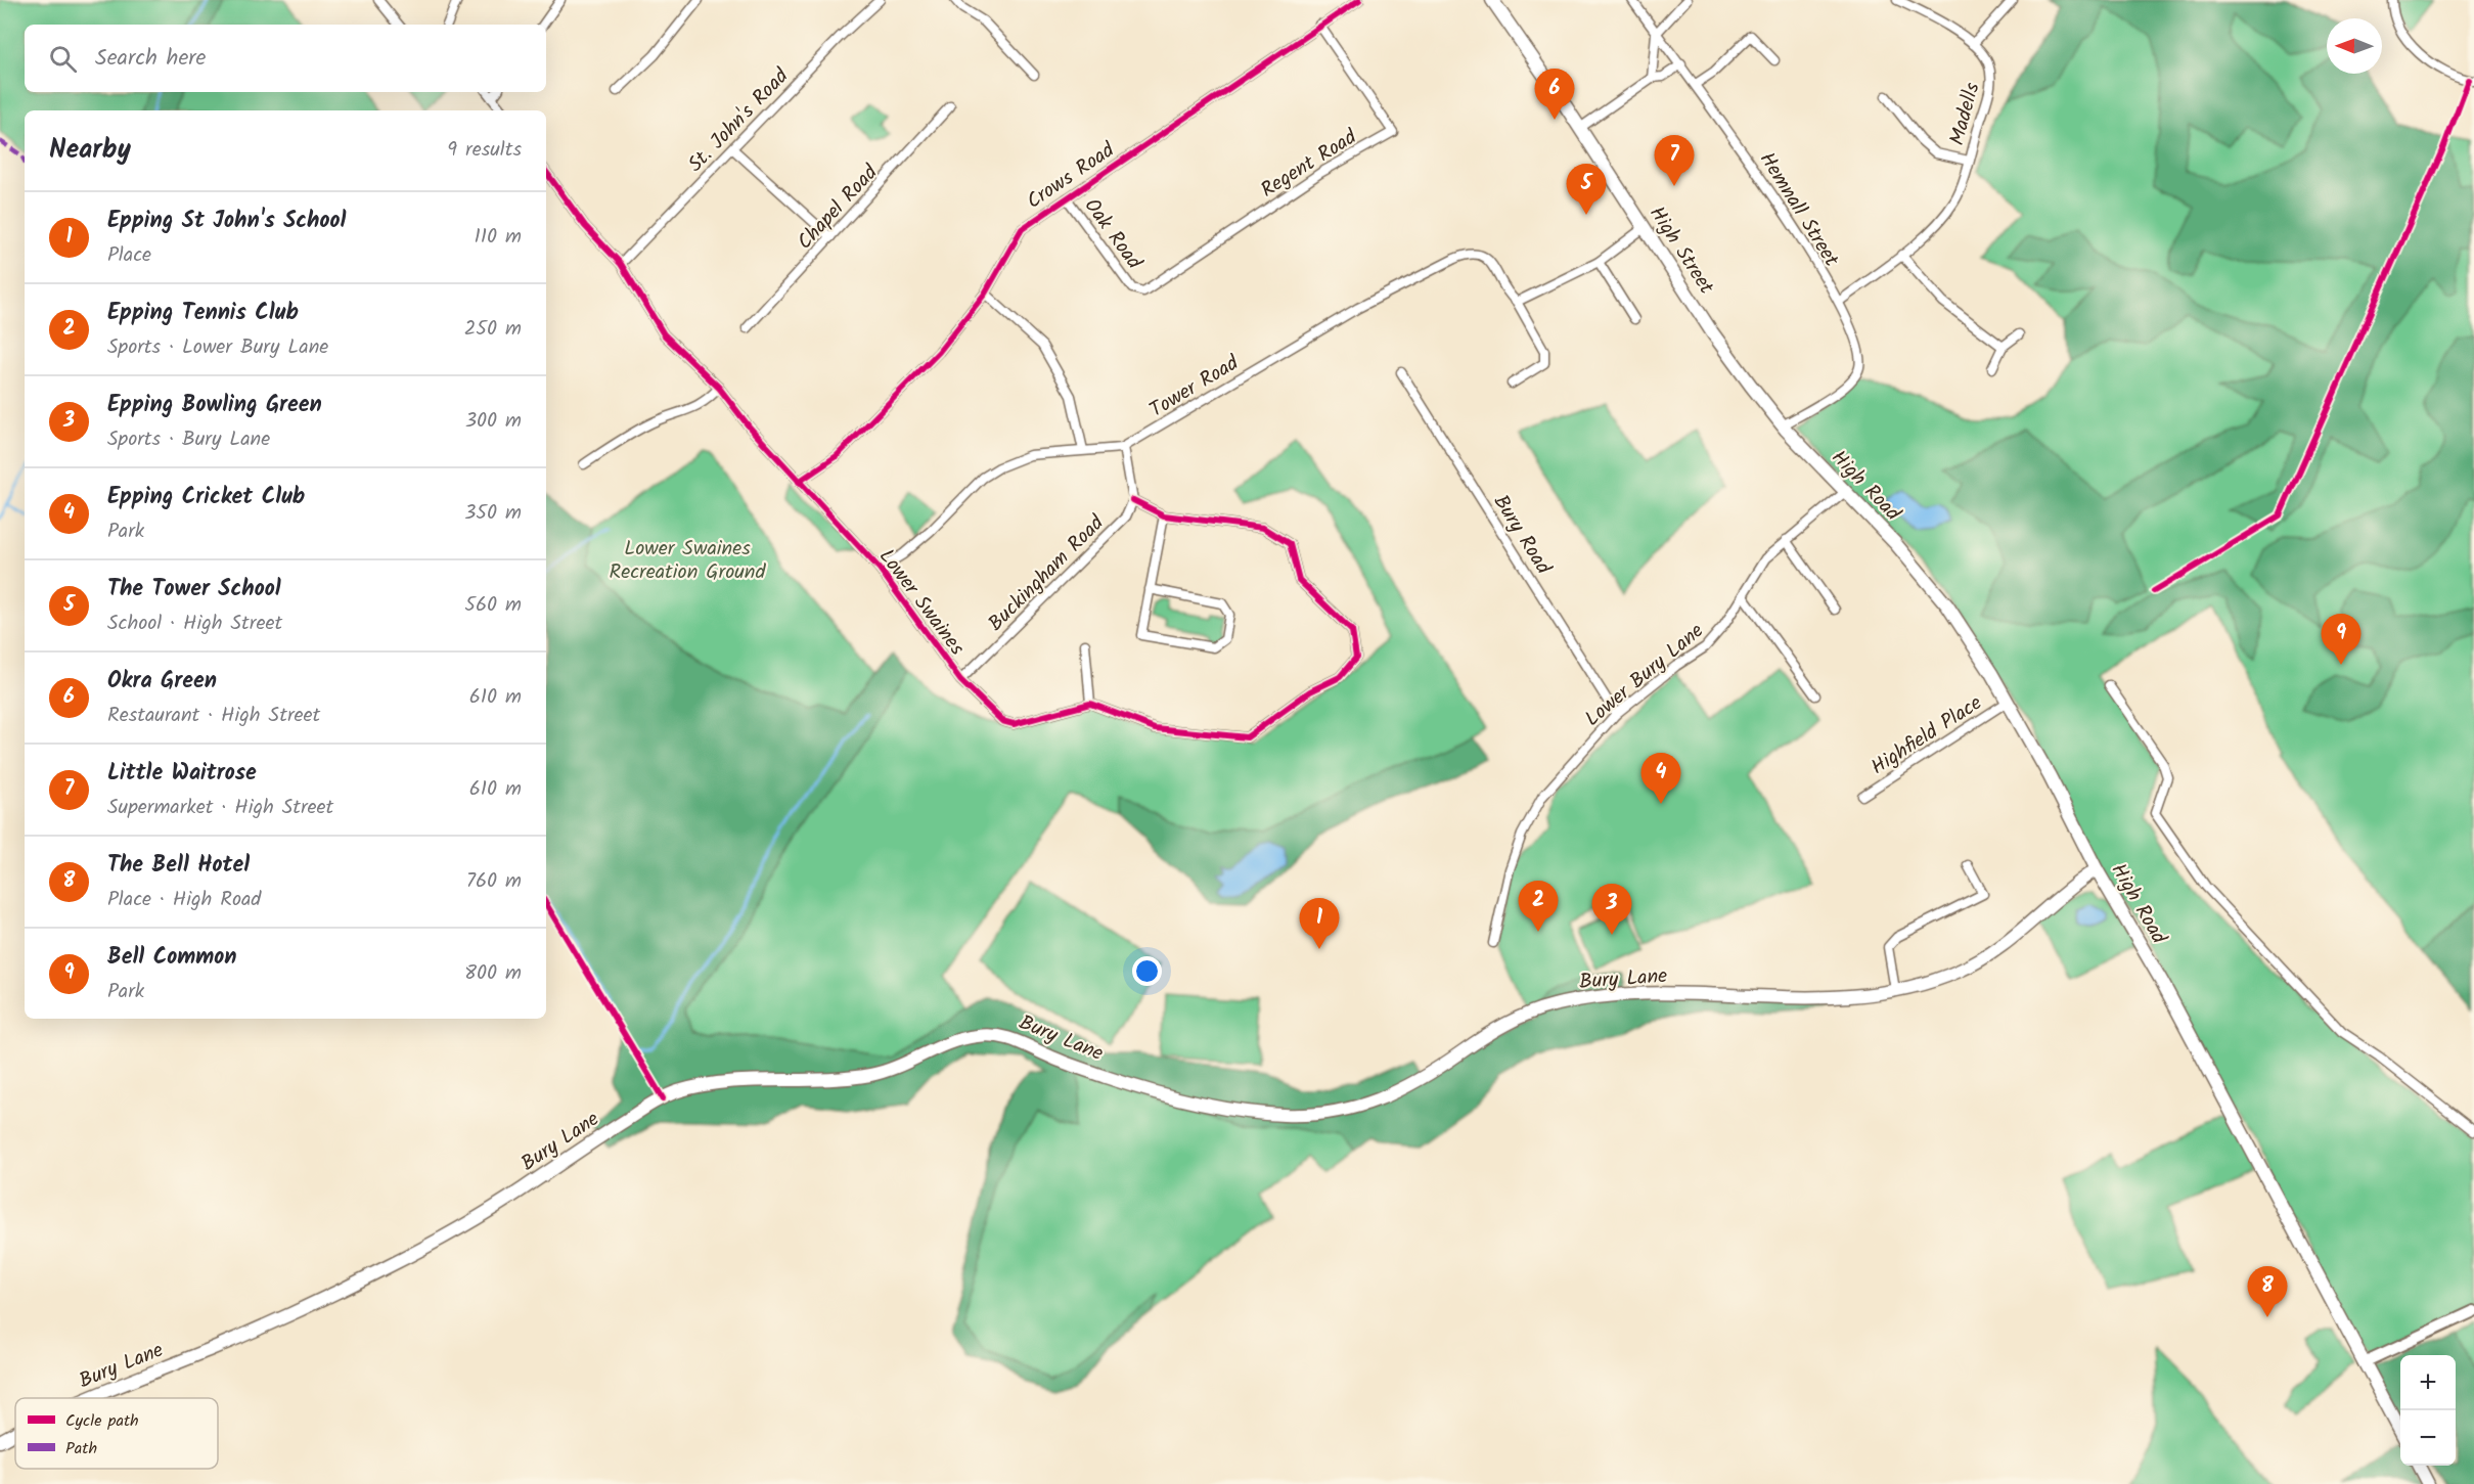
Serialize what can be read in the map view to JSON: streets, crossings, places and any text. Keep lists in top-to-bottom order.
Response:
{
  "streets": {
    "main road": ["High Street", "High Road", "Bury Lane"],
    "street": [
      "Madells",
      "St. John's Road",
      "Regent Road",
      "Crows Road",
      "Chapel Road",
      "Hemnall Street",
      "Oak Road",
      "Tower Road",
      "Bury Road",
      "Buckingham Road",
      "Lower Swaines",
      "Lower Bury Lane",
      "Highfield Place"
    ]
  },
  "crossings": [
    ["Madells", "Hemnall Street"],
    ["St. John's Road", "Lower Swaines"],
    ["Regent Road", "Crows Road"],
    ["Regent Road", "Oak Road"],
    ["Crows Road", "Oak Road"],
    ["Crows Road", "Lower Swaines"],
    ["Hemnall Street", "High Street"],
    ["Hemnall Street", "High Road"],
    ["High Street", "High Road"],
    ["Tower Road", "Lower Swaines"],
    ["High Road", "Lower Bury Lane"],
    ["High Road", "Highfield Place"],
    ["High Road", "Bury Lane"],
    ["Bury Road", "Lower Bury Lane"],
    ["Buckingham Road", "Lower Swaines"]
  ],
  "parks": ["Lower Swaines Recreation Ground"],
  "legend": ["Cycle path", "Path"],
  "north": "left",
  "page": {
    "search": "Search here",
    "pins": [
      "6",
      "7",
      "5",
      "9",
      "4",
      "2",
      "3",
      "1",
      "8"
    ],
    "heading": ["Nearby", "9 results"],
    "list": [
      {
        "mark": "1",
        "name": "Epping St John's School",
        "note": "Place",
        "value": "110 m"
      },
      {
        "mark": "2",
        "name": "Epping Tennis Club",
        "note": "Sports · Lower Bury Lane",
        "value": "250 m"
      },
      {
        "mark": "3",
        "name": "Epping Bowling Green",
        "note": "Sports · Bury Lane",
        "value": "300 m"
      },
      {
        "mark": "4",
        "name": "Epping Cricket Club",
        "note": "Park",
        "value": "350 m"
      },
      {
        "mark": "5",
        "name": "The Tower School",
        "note": "School · High Street",
        "value": "560 m"
      },
      {
        "mark": "6",
        "name": "Okra Green",
        "note": "Restaurant · High Street",
        "value": "610 m"
      },
      {
        "mark": "7",
        "name": "Little Waitrose",
        "note": "Supermarket · High Street",
        "value": "610 m"
      },
      {
        "mark": "8",
        "name": "The Bell Hotel",
        "note": "Place · High Road",
        "value": "760 m"
      },
      {
        "mark": "9",
        "name": "Bell Common",
        "note": "Park",
        "value": "800 m"
      }
    ],
    "map_buttons": ["+", "−"]
  }
}
